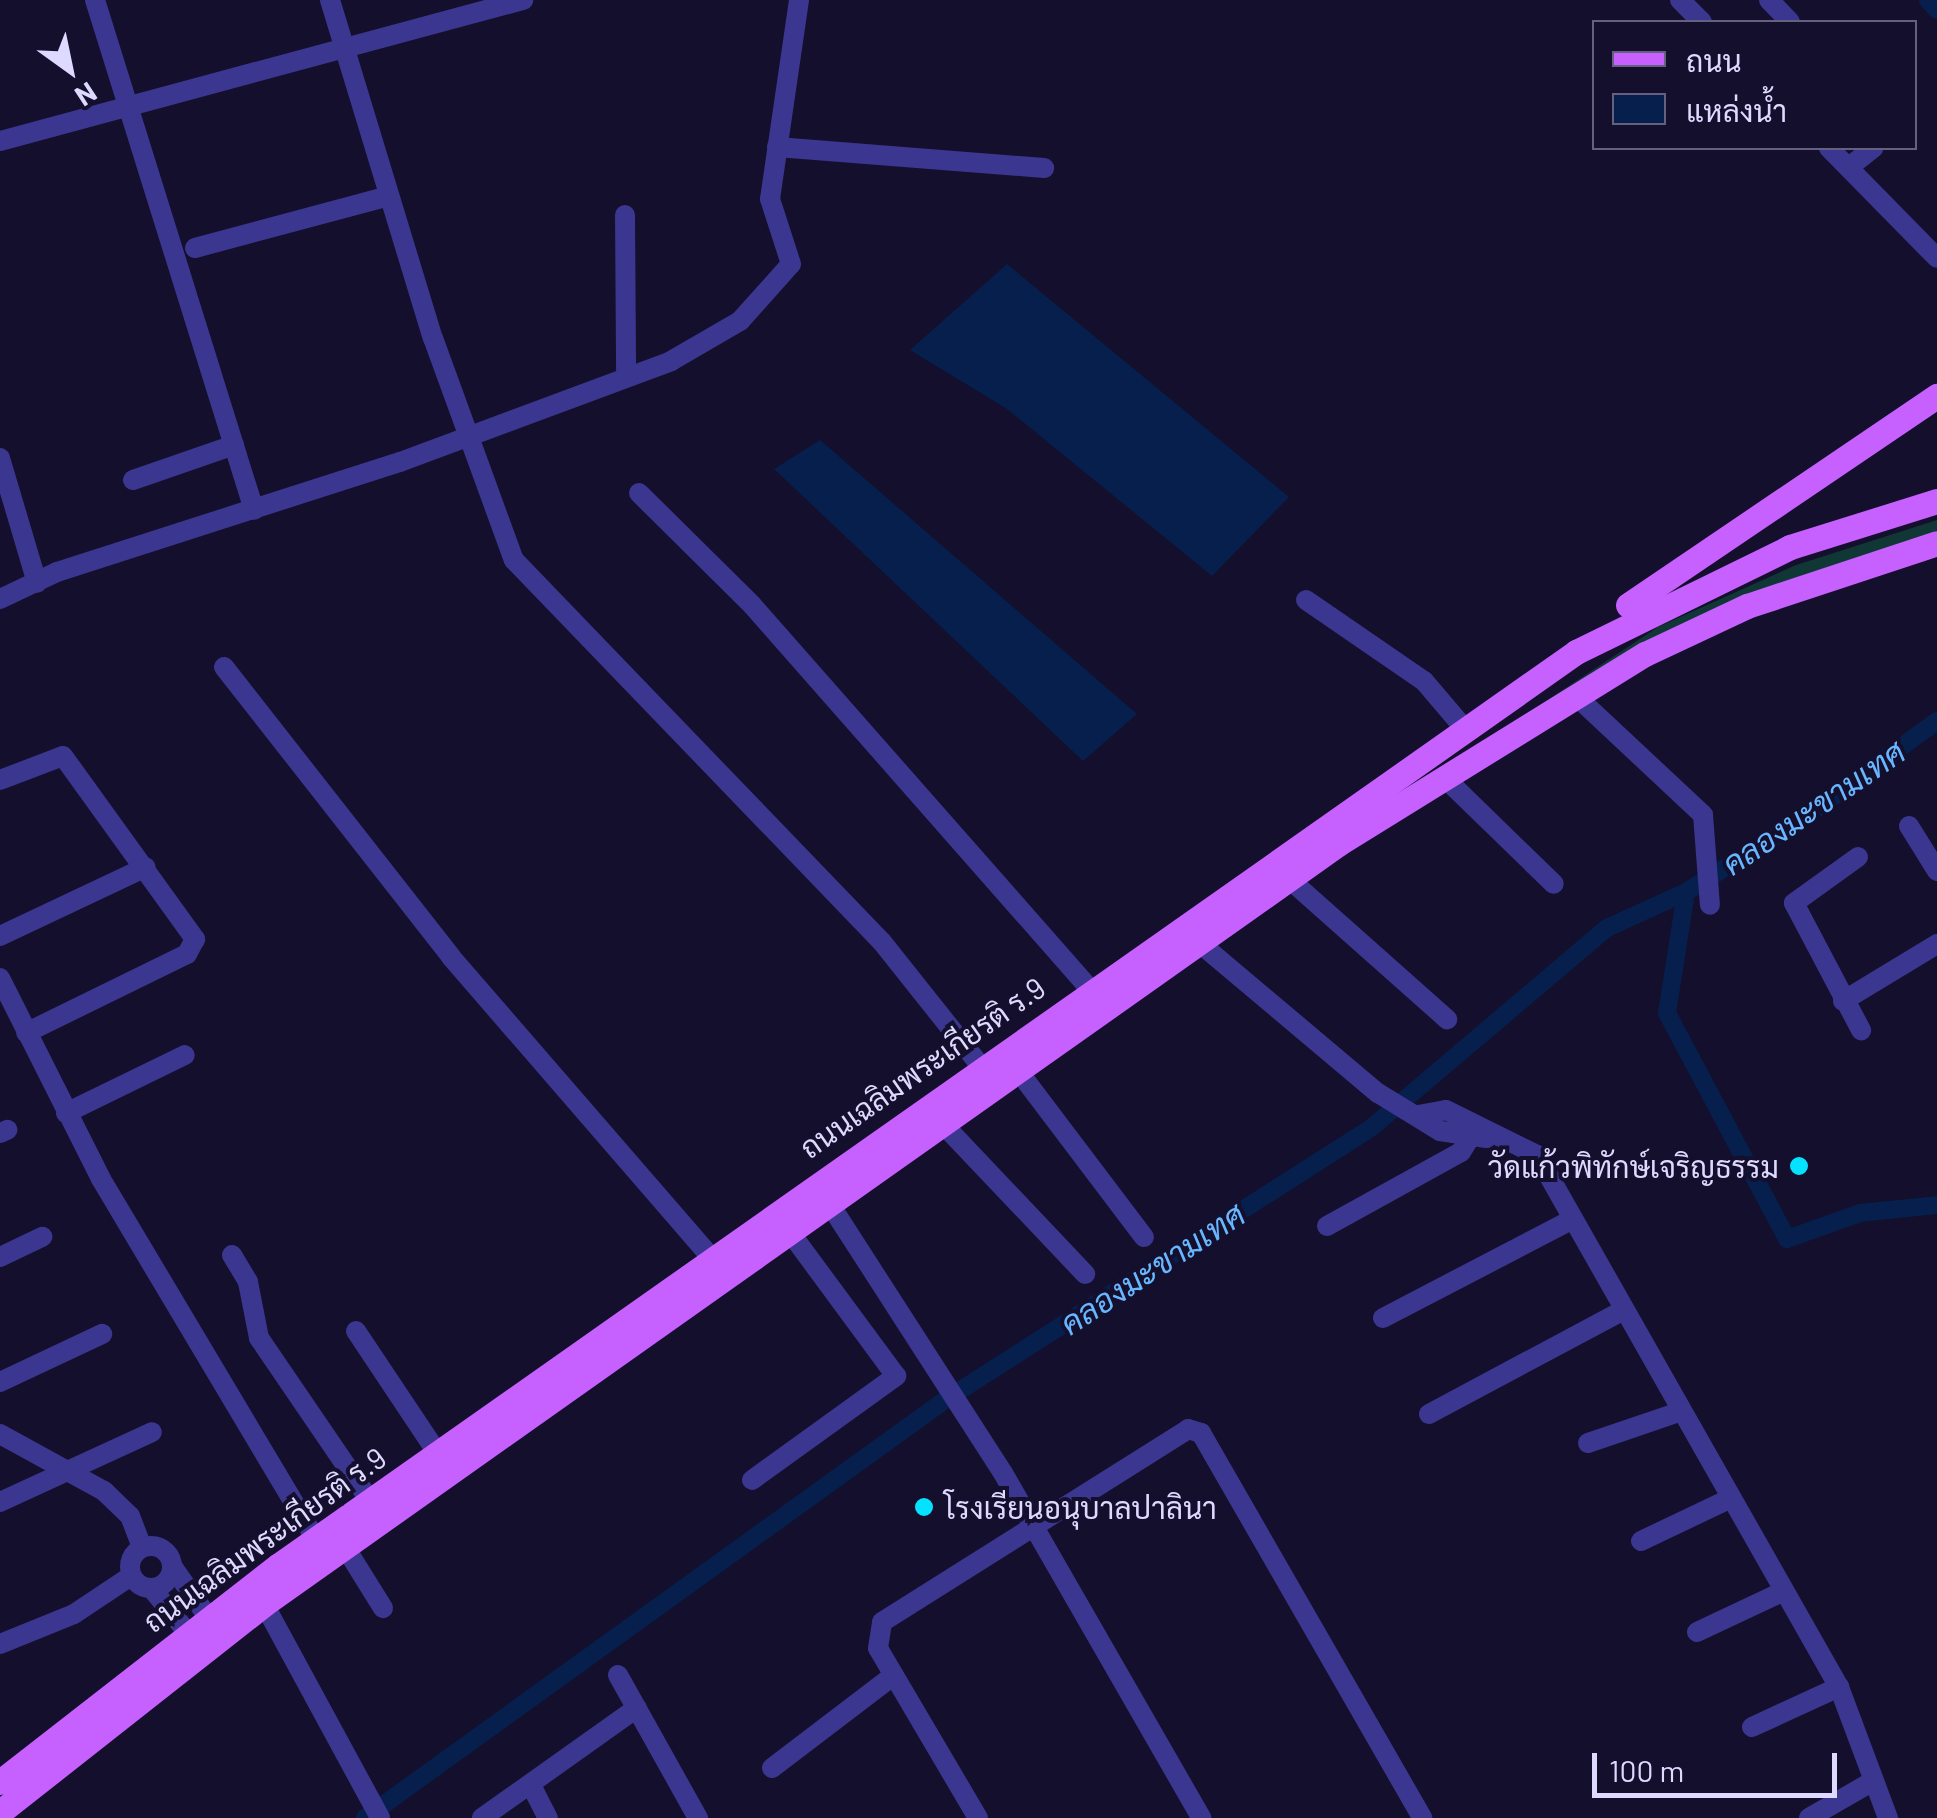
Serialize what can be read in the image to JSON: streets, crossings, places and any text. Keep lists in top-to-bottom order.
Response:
{
  "streets": {
    "main road": ["ถนนเฉลิมพระเกียรติ ร.9"]
  },
  "water": ["คลองมะขามเทศ"],
  "places": ["วัดแก้วพิทักษ์เจริญธรรม", "โรงเรียนอนุบาลปาลินา"],
  "legend": ["ถนน", "แหล่งน้ำ"],
  "scale_bar": "100 m",
  "north": "bottom right"
}
